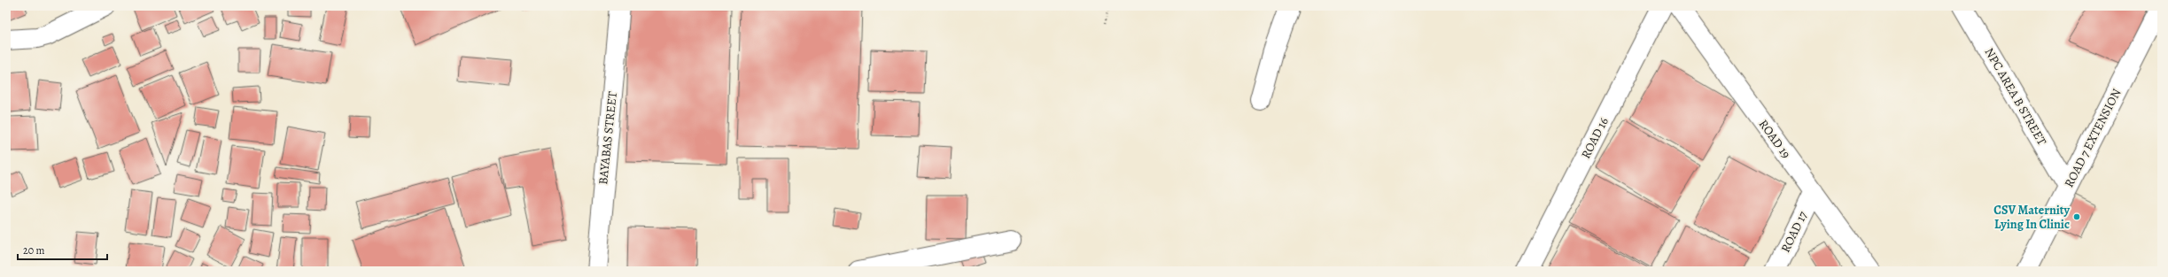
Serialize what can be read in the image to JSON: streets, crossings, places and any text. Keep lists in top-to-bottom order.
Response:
{
  "streets": {
    "street": [
      "NPC AREA B STREET",
      "BAYABAS STREET",
      "ROAD 16",
      "ROAD 7 EXTENSION",
      "ROAD 19",
      "ROAD 17"
    ]
  },
  "crossings": [
    ["NPC AREA B STREET", "ROAD 7 EXTENSION"],
    ["ROAD 19", "ROAD 17"]
  ],
  "places": ["CSV Maternity Lying In Clinic"],
  "scale_bar": "20 m"
}
